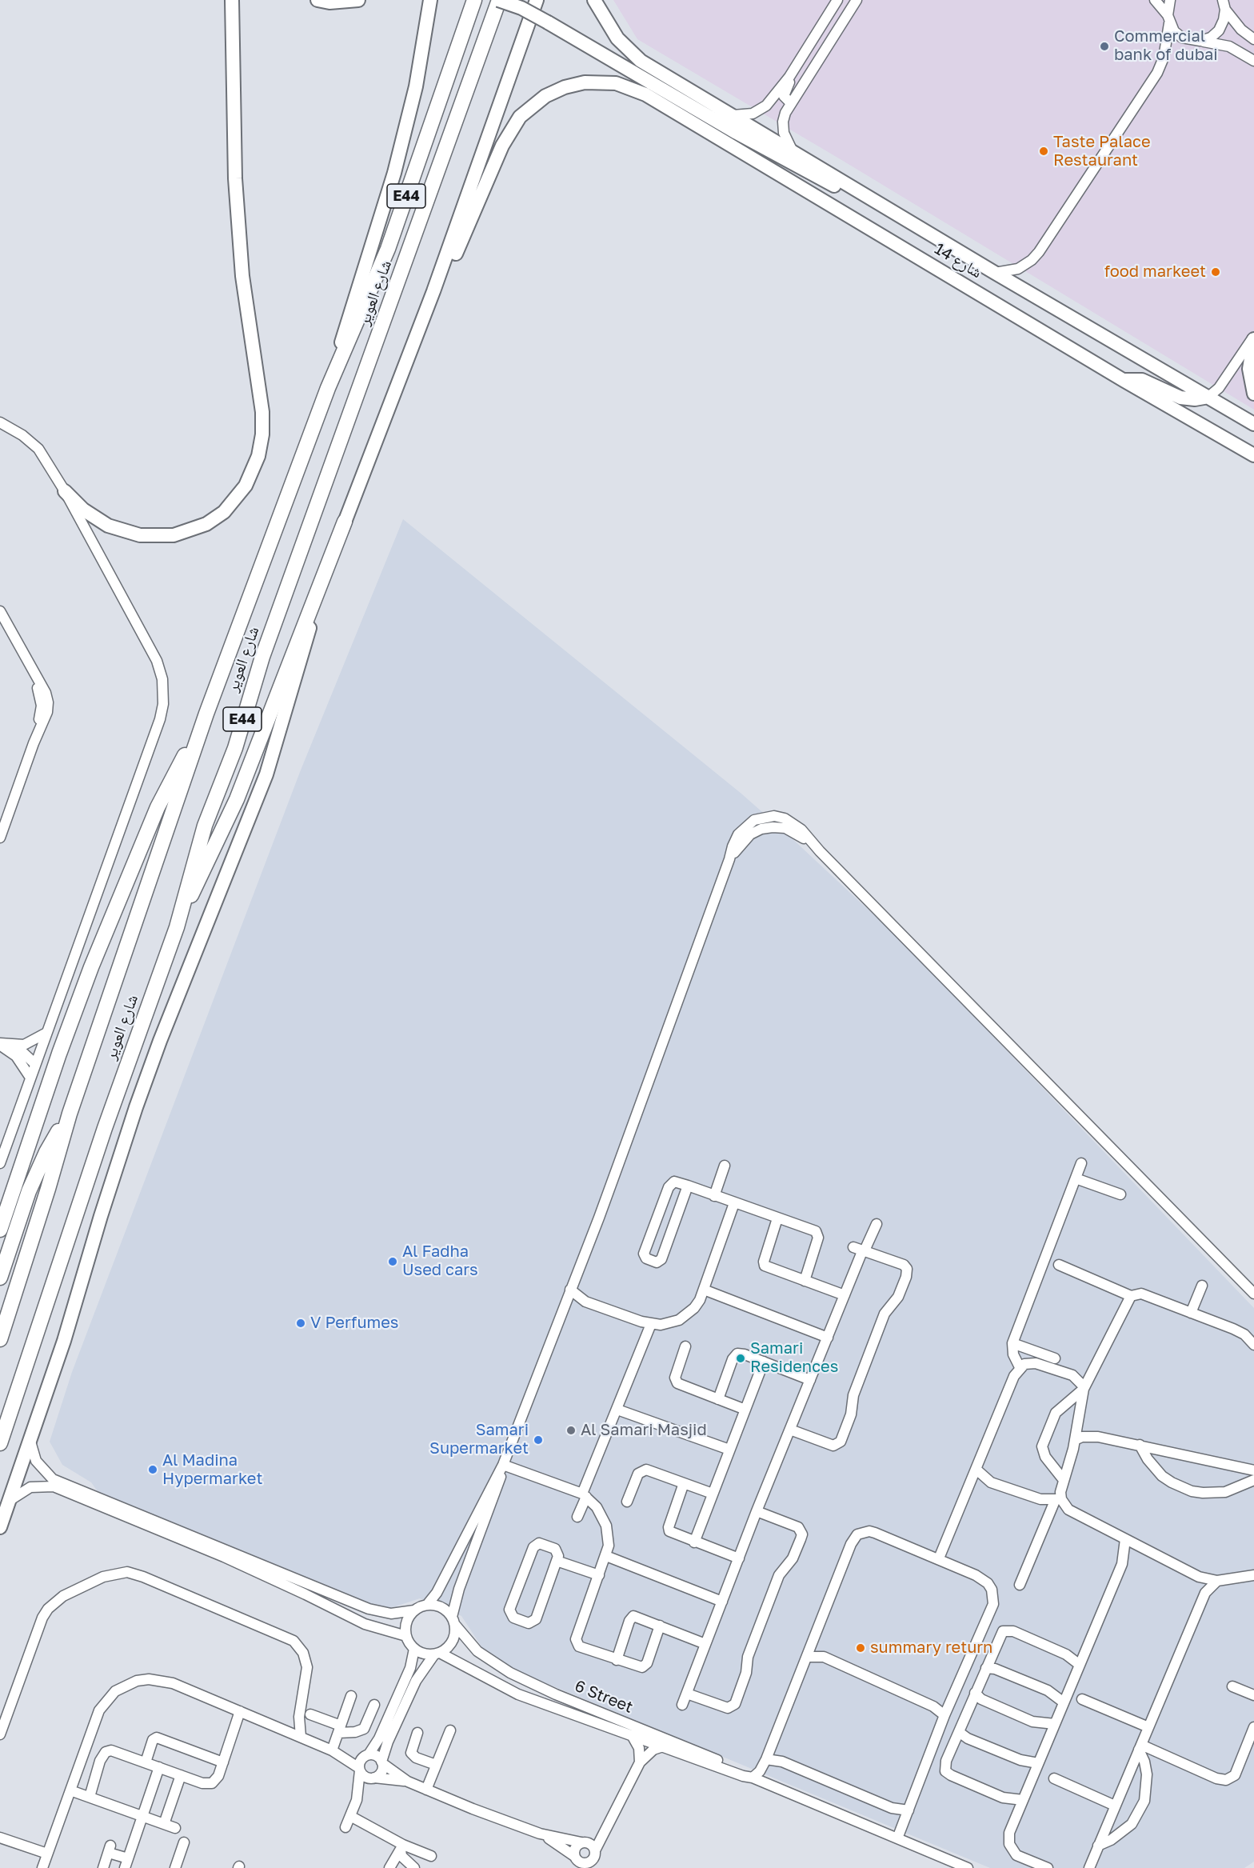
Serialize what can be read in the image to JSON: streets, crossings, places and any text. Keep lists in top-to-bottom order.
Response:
{
  "streets": {
    "highway": ["E44", "شارع العوير"],
    "main road": ["شارع 14"],
    "street": ["6 Street"]
  },
  "places": [
    "Commercial bank of dubai",
    "Taste Palace Restaurant",
    "food markeet",
    "Al Fadha Used cars",
    "V Perfumes",
    "Samari Residences",
    "Al Samari Masjid",
    "Samari Supermarket",
    "Al Madina Hypermarket",
    "summary return"
  ]
}
